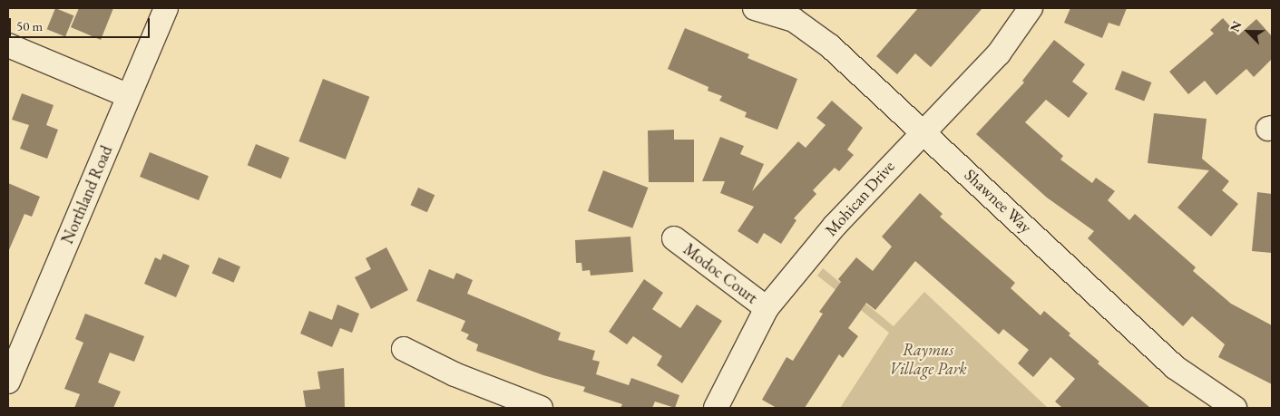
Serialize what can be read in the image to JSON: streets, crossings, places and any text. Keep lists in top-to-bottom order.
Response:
{
  "streets": {
    "street": [
      "Northland Road",
      "Mohican Drive",
      "Shawnee Way",
      "Modoc Court"
    ]
  },
  "crossings": [
    ["Mohican Drive", "Shawnee Way"],
    ["Mohican Drive", "Modoc Court"]
  ],
  "parks": ["Raymus Village Park"],
  "scale_bar": "50 m",
  "north": "top left"
}
